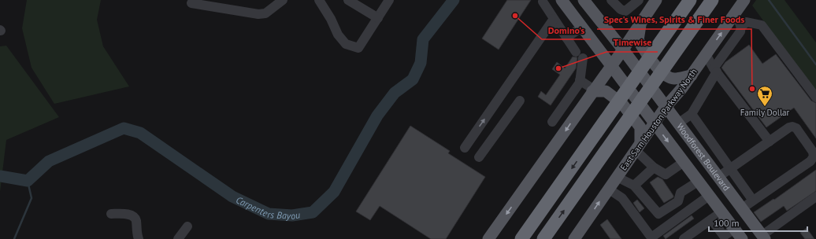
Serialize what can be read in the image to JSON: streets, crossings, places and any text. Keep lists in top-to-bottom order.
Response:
{
  "streets": {
    "main road": ["East Sam Houston Parkway North", "Woodforest Boulevard"]
  },
  "crossings": [
    ["East Sam Houston Parkway North", "Woodforest Boulevard"]
  ],
  "water": ["Carpenters Bayou"],
  "places": {
    "other": ["Domino's", "Timewise", "Spec's Wines, Spirits & Finer Foods"],
    "supermarket": ["Family Dollar"]
  },
  "scale_bar": "100 m"
}
